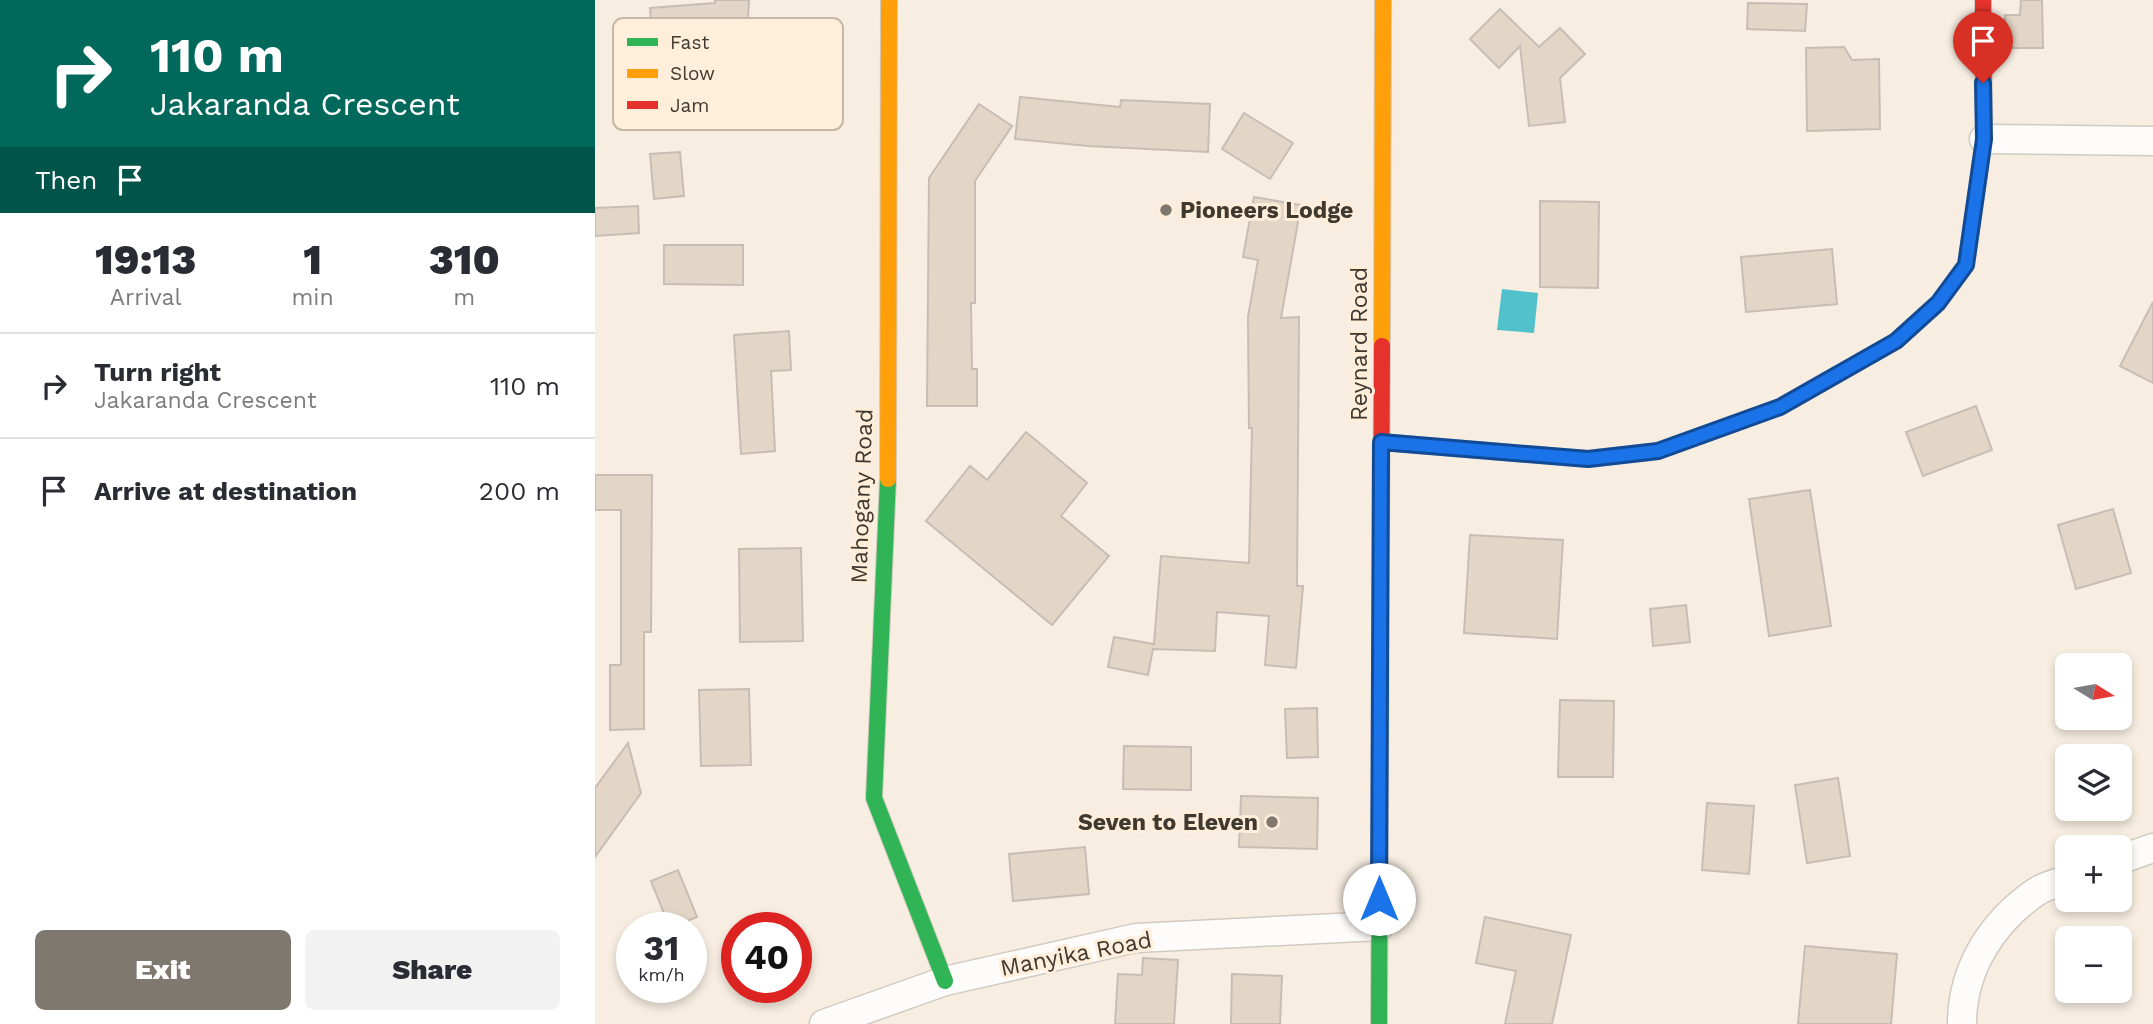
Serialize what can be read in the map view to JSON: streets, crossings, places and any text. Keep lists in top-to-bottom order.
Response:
{
  "streets": {
    "street": ["Reynard Road", "Mahogany Road", "Manyika Road"]
  },
  "crossings": [
    ["Reynard Road", "Manyika Road"],
    ["Mahogany Road", "Manyika Road"]
  ],
  "places": ["Pioneers Lodge", "Seven to Eleven"],
  "legend": ["Fast", "Slow", "Jam"],
  "north": "right",
  "page": {
    "turn": ["110 m", "Jakaranda Crescent"],
    "then": "Then",
    "eta": [
      "19:13",
      "Arrival",
      "1",
      "min",
      "310",
      "m"
    ],
    "list": [
      {
        "name": "Turn right",
        "note": "Jakaranda Crescent",
        "value": "110 m"
      },
      {
        "name": "Arrive at destination",
        "value": "200 m"
      }
    ],
    "map_buttons": ["+", "−"],
    "speed": "31 km/h",
    "limit": "40",
    "buttons": ["Exit", "Share"]
  }
}
